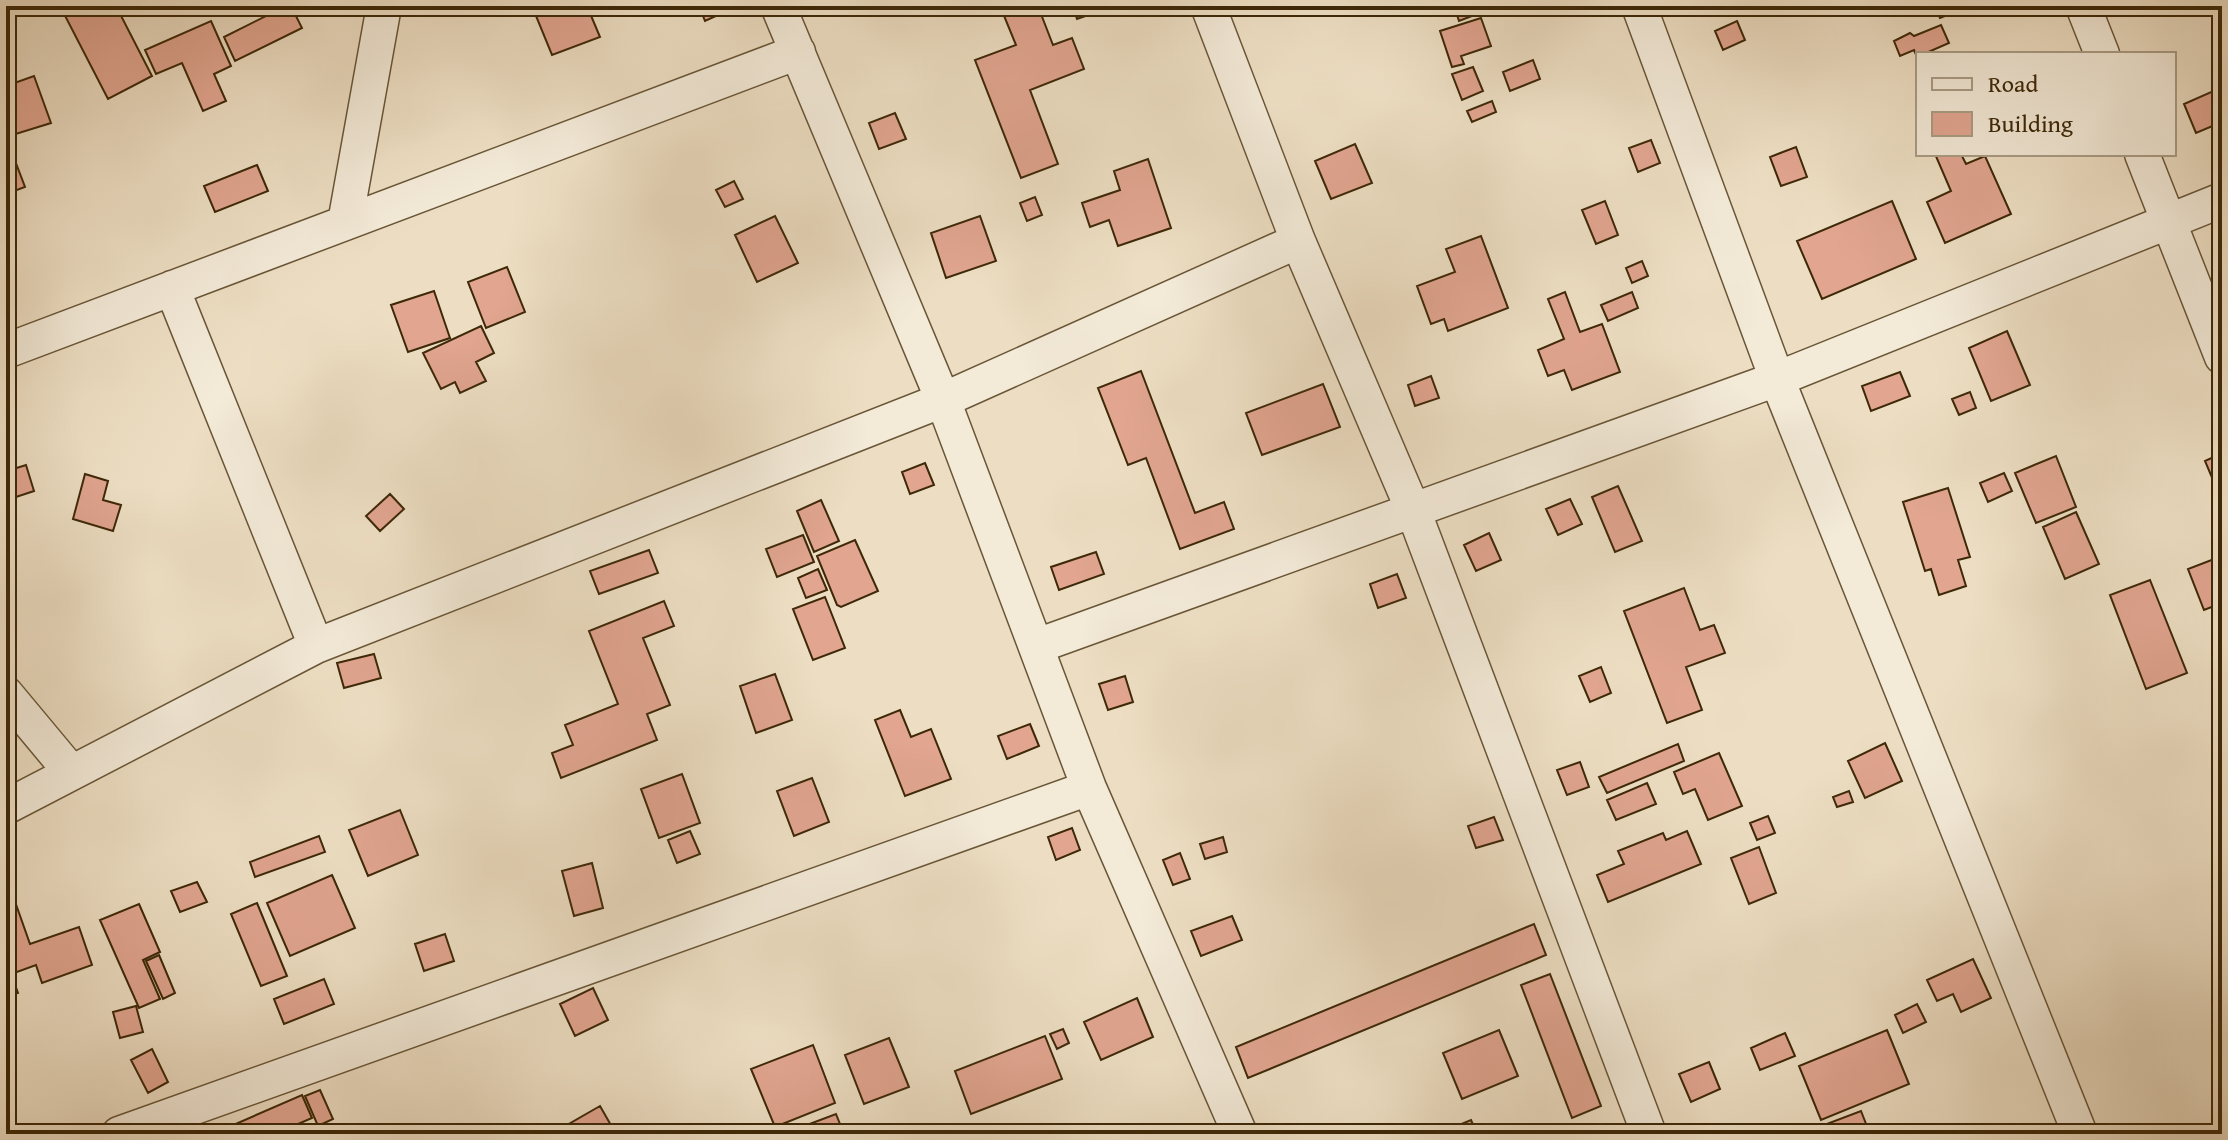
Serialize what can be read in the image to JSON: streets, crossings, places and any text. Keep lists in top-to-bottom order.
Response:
{
  "legend": ["Road", "Building"]
}
